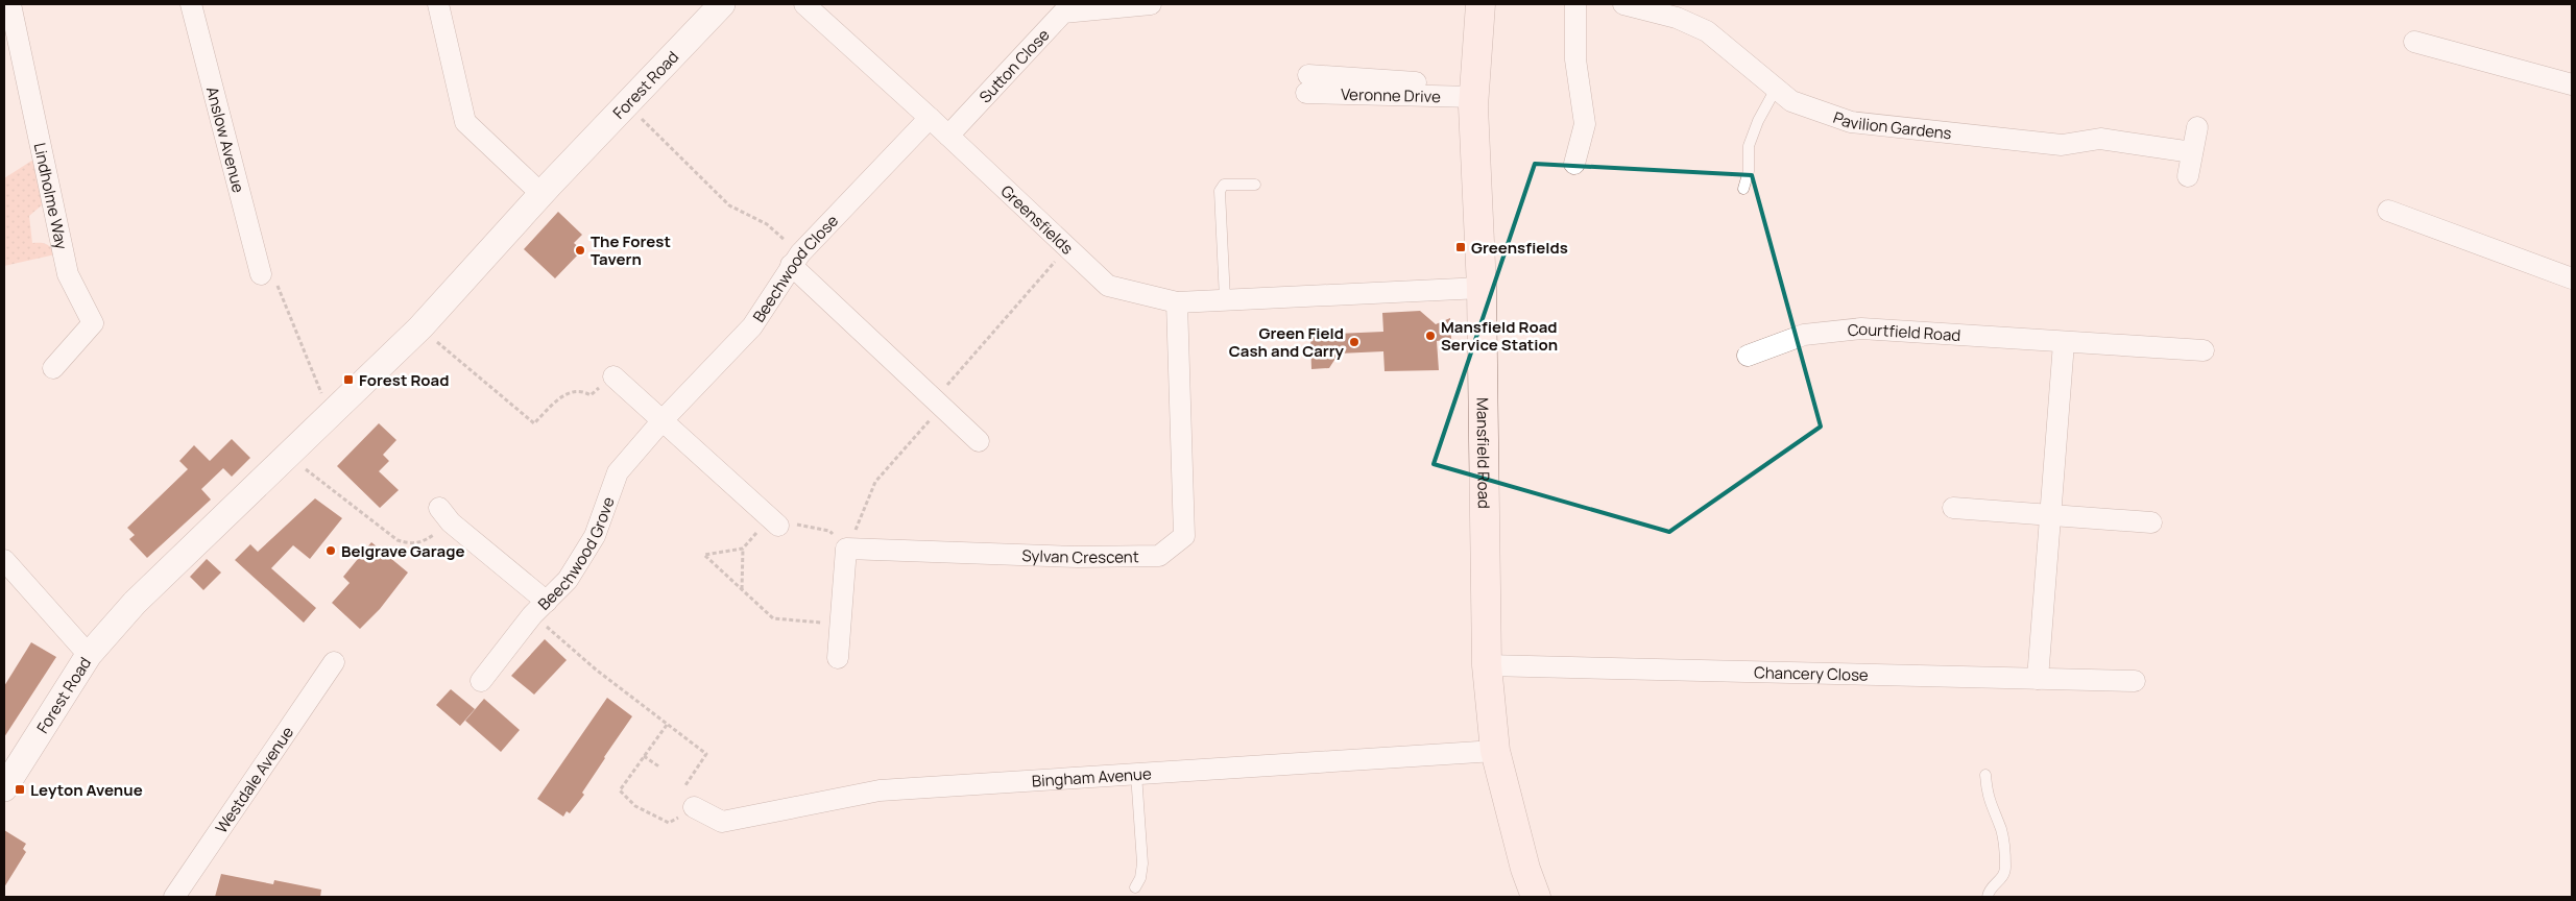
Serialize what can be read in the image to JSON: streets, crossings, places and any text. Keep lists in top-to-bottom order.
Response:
{
  "streets": {
    "main road": ["Mansfield Road"],
    "street": [
      "Sutton Close",
      "Forest Road",
      "Pavilion Gardens",
      "Anslow Avenue",
      "Lindholme Way",
      "Greensfields",
      "Beechwood Close",
      "Courtfield Road",
      "Beechwood Grove",
      "Sylvan Crescent",
      "Chancery Close",
      "Bingham Avenue",
      "Westdale Avenue"
    ]
  },
  "crossings": [
    ["Sutton Close", "Greensfields"],
    ["Greensfields", "Beechwood Close"],
    ["Greensfields", "Mansfield Road"],
    ["Greensfields", "Sylvan Crescent"],
    ["Beechwood Close", "Beechwood Grove"],
    ["Mansfield Road", "Chancery Close"],
    ["Mansfield Road", "Bingham Avenue"]
  ],
  "places": {
    "transit": ["Greensfields", "Forest Road", "Leyton Avenue"],
    "other": [
      "The Forest Tavern",
      "Mansfield Road Service Station",
      "Green Field Cash and Carry",
      "Belgrave Garage"
    ]
  }
}
